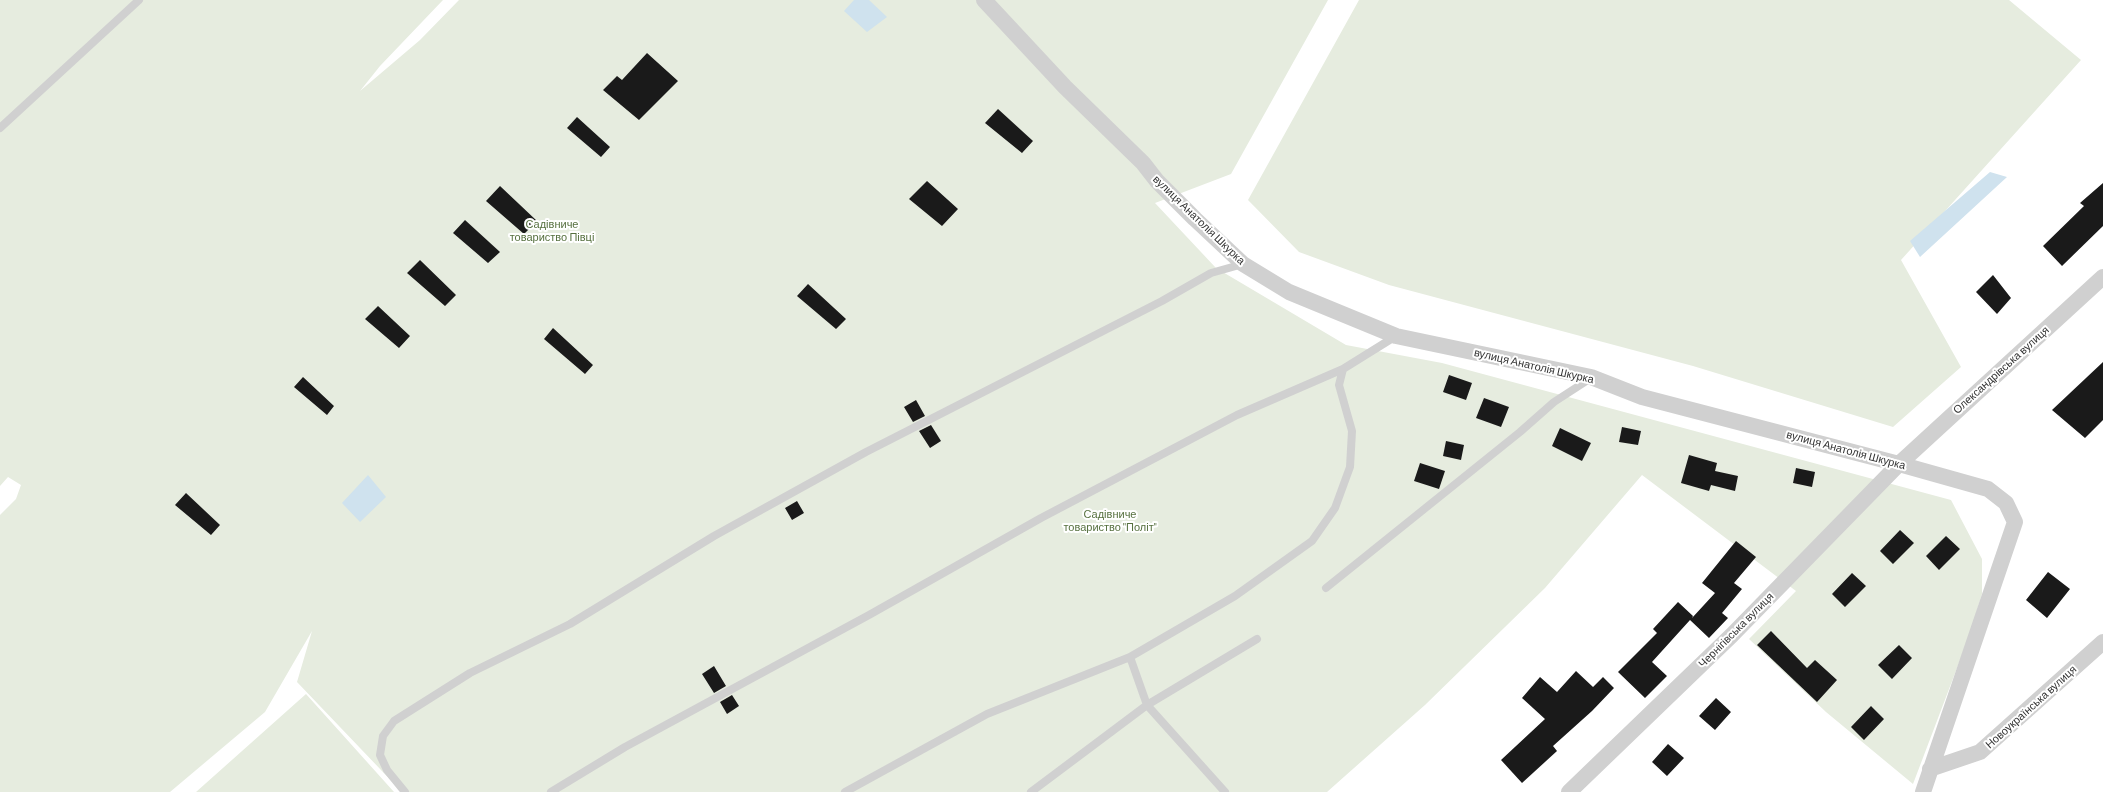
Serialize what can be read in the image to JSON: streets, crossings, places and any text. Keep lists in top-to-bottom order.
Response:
{
  "streets": {
    "street": [
      "вулиця Анатолія Шкурка",
      "Олександрівська вулиця",
      "Чернігівська вулиця",
      "Новоукраїнська вулиця"
    ]
  },
  "crossings": [
    ["вулиця Анатолія Шкурка", "Олександрівська вулиця"],
    ["вулиця Анатолія Шкурка", "Чернігівська вулиця"],
    ["вулиця Анатолія Шкурка", "Новоукраїнська вулиця"],
    ["Олександрівська вулиця", "Чернігівська вулиця"]
  ],
  "parks": ["Садівниче товариство Півці", "Садівниче товариство \"Політ\""]
}
